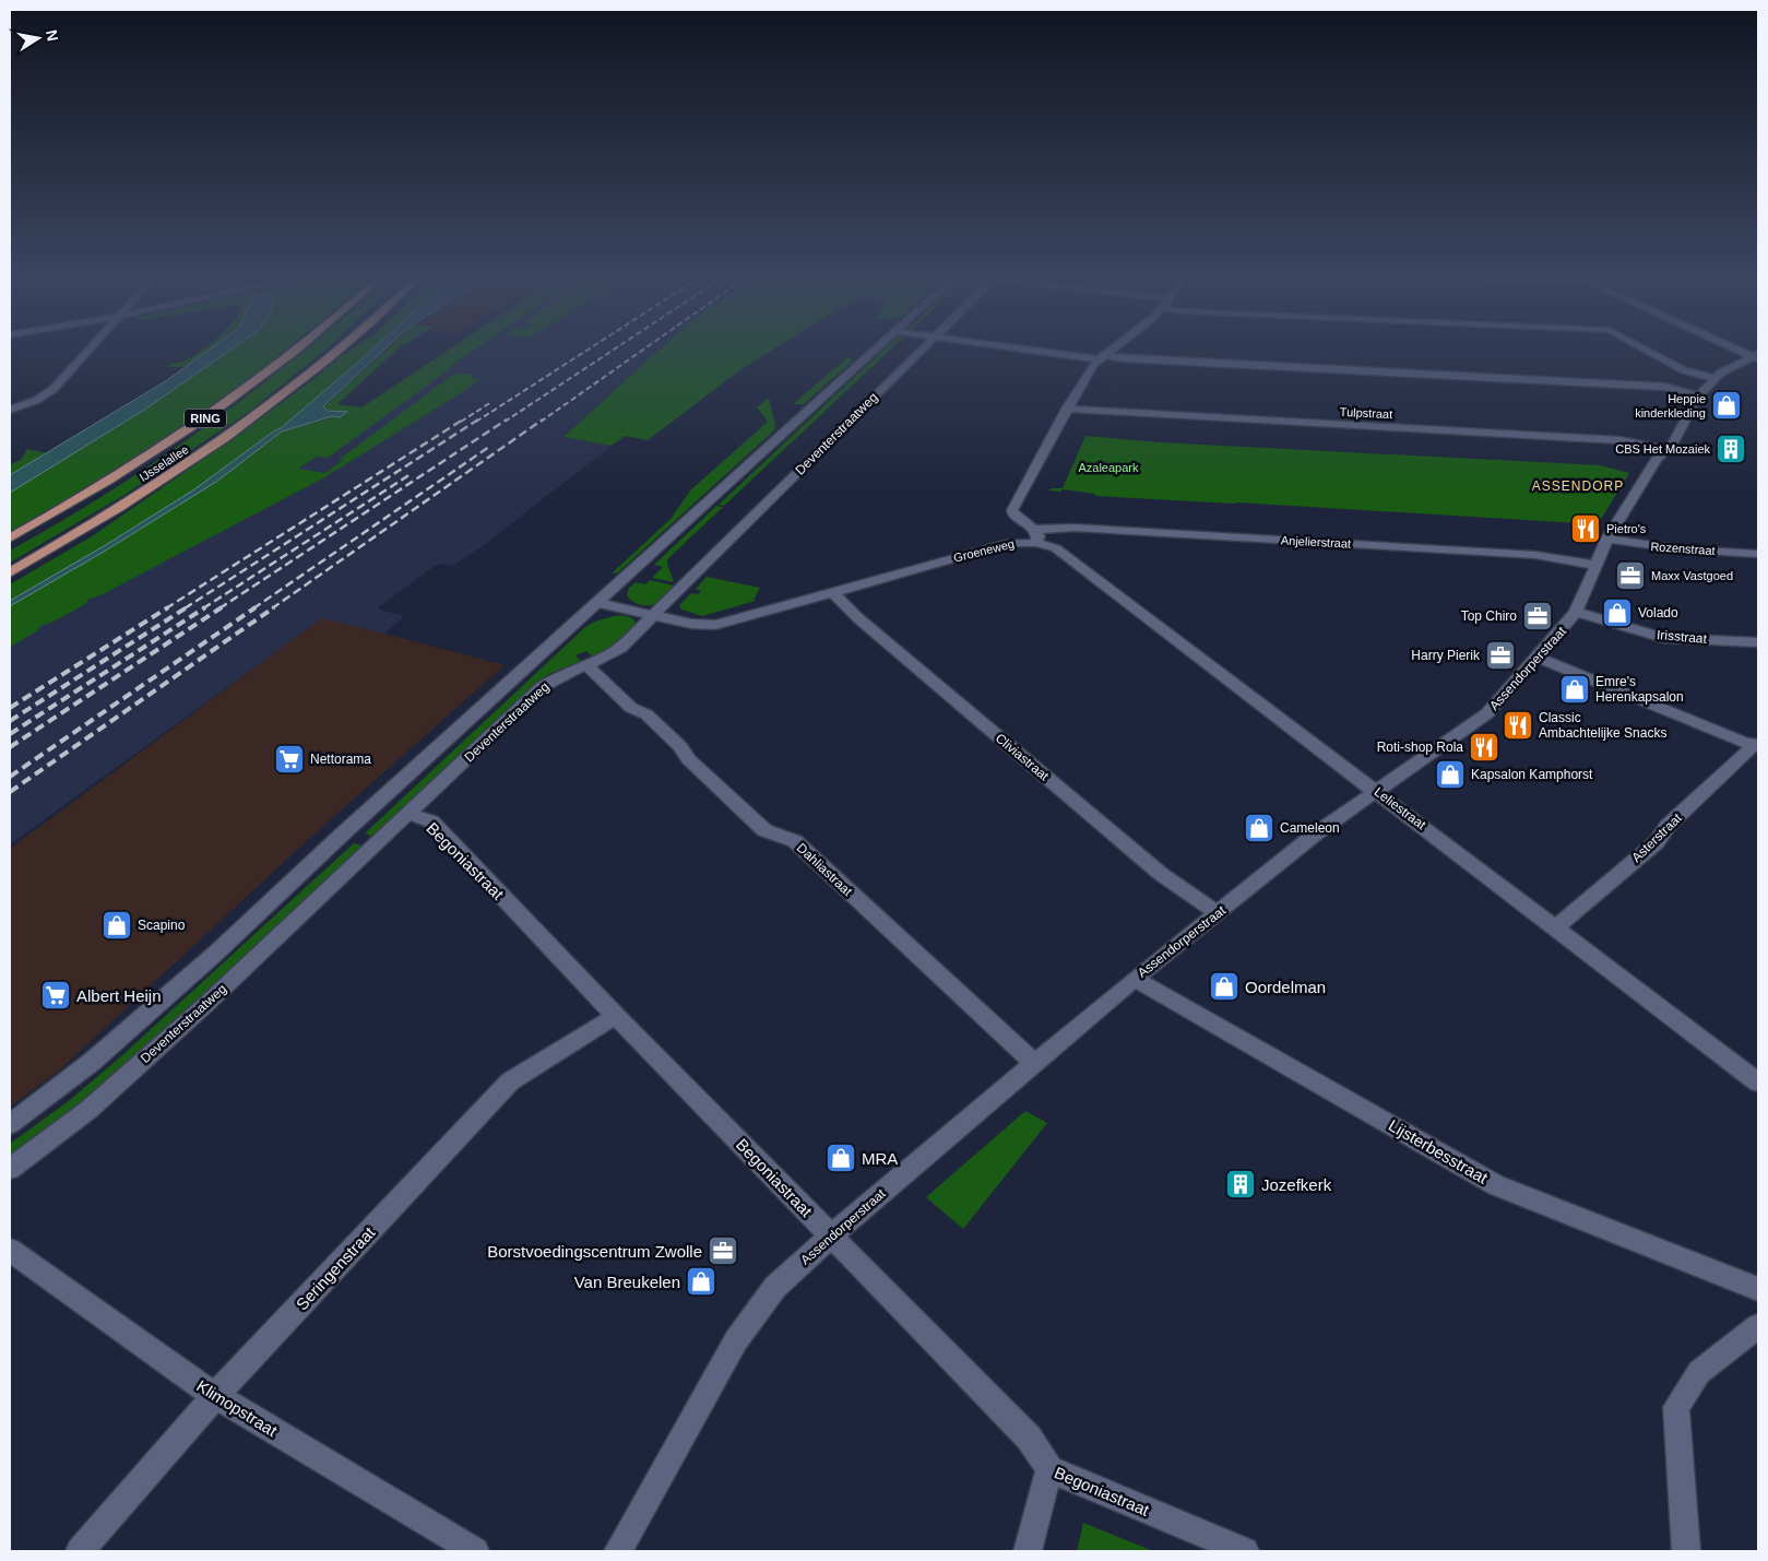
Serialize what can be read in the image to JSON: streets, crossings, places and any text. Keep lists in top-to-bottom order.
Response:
{
  "streets": {
    "main road": ["RING", "IJsselallee"],
    "street": [
      "Tulpstraat",
      "Deventerstraatweg",
      "Anjelierstraat",
      "Rozenstraat",
      "Groeneweg",
      "Irisstraat",
      "Assendorperstraat",
      "Cliviastraat",
      "Leliestraat",
      "Asterstraat",
      "Begoniastraat",
      "Dahliastraat",
      "Lijsterbesstraat",
      "Seringenstraat",
      "Klimopstraat"
    ]
  },
  "crossings": [
    ["Tulpstraat", "Groeneweg"],
    ["Tulpstraat", "Assendorperstraat"],
    ["Deventerstraatweg", "Groeneweg"],
    ["Deventerstraatweg", "Begoniastraat"],
    ["Deventerstraatweg", "Dahliastraat"],
    ["Anjelierstraat", "Groeneweg"],
    ["Anjelierstraat", "Assendorperstraat"],
    ["Anjelierstraat", "Leliestraat"],
    ["Rozenstraat", "Assendorperstraat"],
    ["Groeneweg", "Cliviastraat"],
    ["Groeneweg", "Leliestraat"],
    ["Irisstraat", "Assendorperstraat"],
    ["Assendorperstraat", "Cliviastraat"],
    ["Assendorperstraat", "Leliestraat"],
    ["Assendorperstraat", "Begoniastraat"],
    ["Assendorperstraat", "Dahliastraat"],
    ["Assendorperstraat", "Lijsterbesstraat"],
    ["Leliestraat", "Asterstraat"],
    ["Begoniastraat", "Seringenstraat"],
    ["Seringenstraat", "Klimopstraat"]
  ],
  "districts": ["ASSENDORP"],
  "parks": ["Azaleapark"],
  "places": {
    "shop": [
      "Heppie kinderkleding",
      "Volado",
      "Emre's Herenkapsalon",
      "Kapsalon Kamphorst",
      "Cameleon",
      "Scapino",
      "Oordelman",
      "MRA",
      "Van Breukelen"
    ],
    "building": ["CBS Het Mozaiek", "Jozefkerk"],
    "restaurant": ["Pietro's", "Classic Ambachtelijke Snacks", "Roti-shop Rola"],
    "office": [
      "Maxx Vastgoed",
      "Top Chiro",
      "Harry Pierik",
      "Borstvoedingscentrum Zwolle"
    ],
    "supermarket": ["Nettorama", "Albert Heijn"]
  },
  "north": "right"
}
